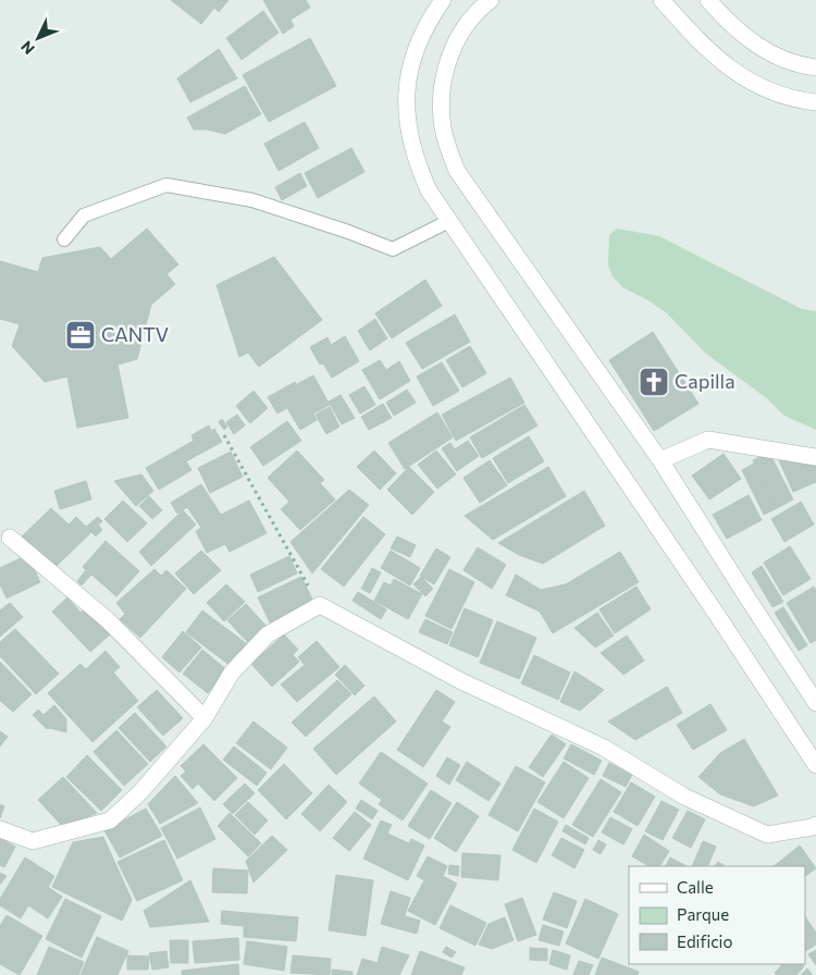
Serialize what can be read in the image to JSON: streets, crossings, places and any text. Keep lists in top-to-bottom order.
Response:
{
  "places": {
    "office": ["CANTV"],
    "church": ["Capilla"]
  },
  "legend": ["Calle", "Parque", "Edificio"],
  "north": "bottom left"
}
